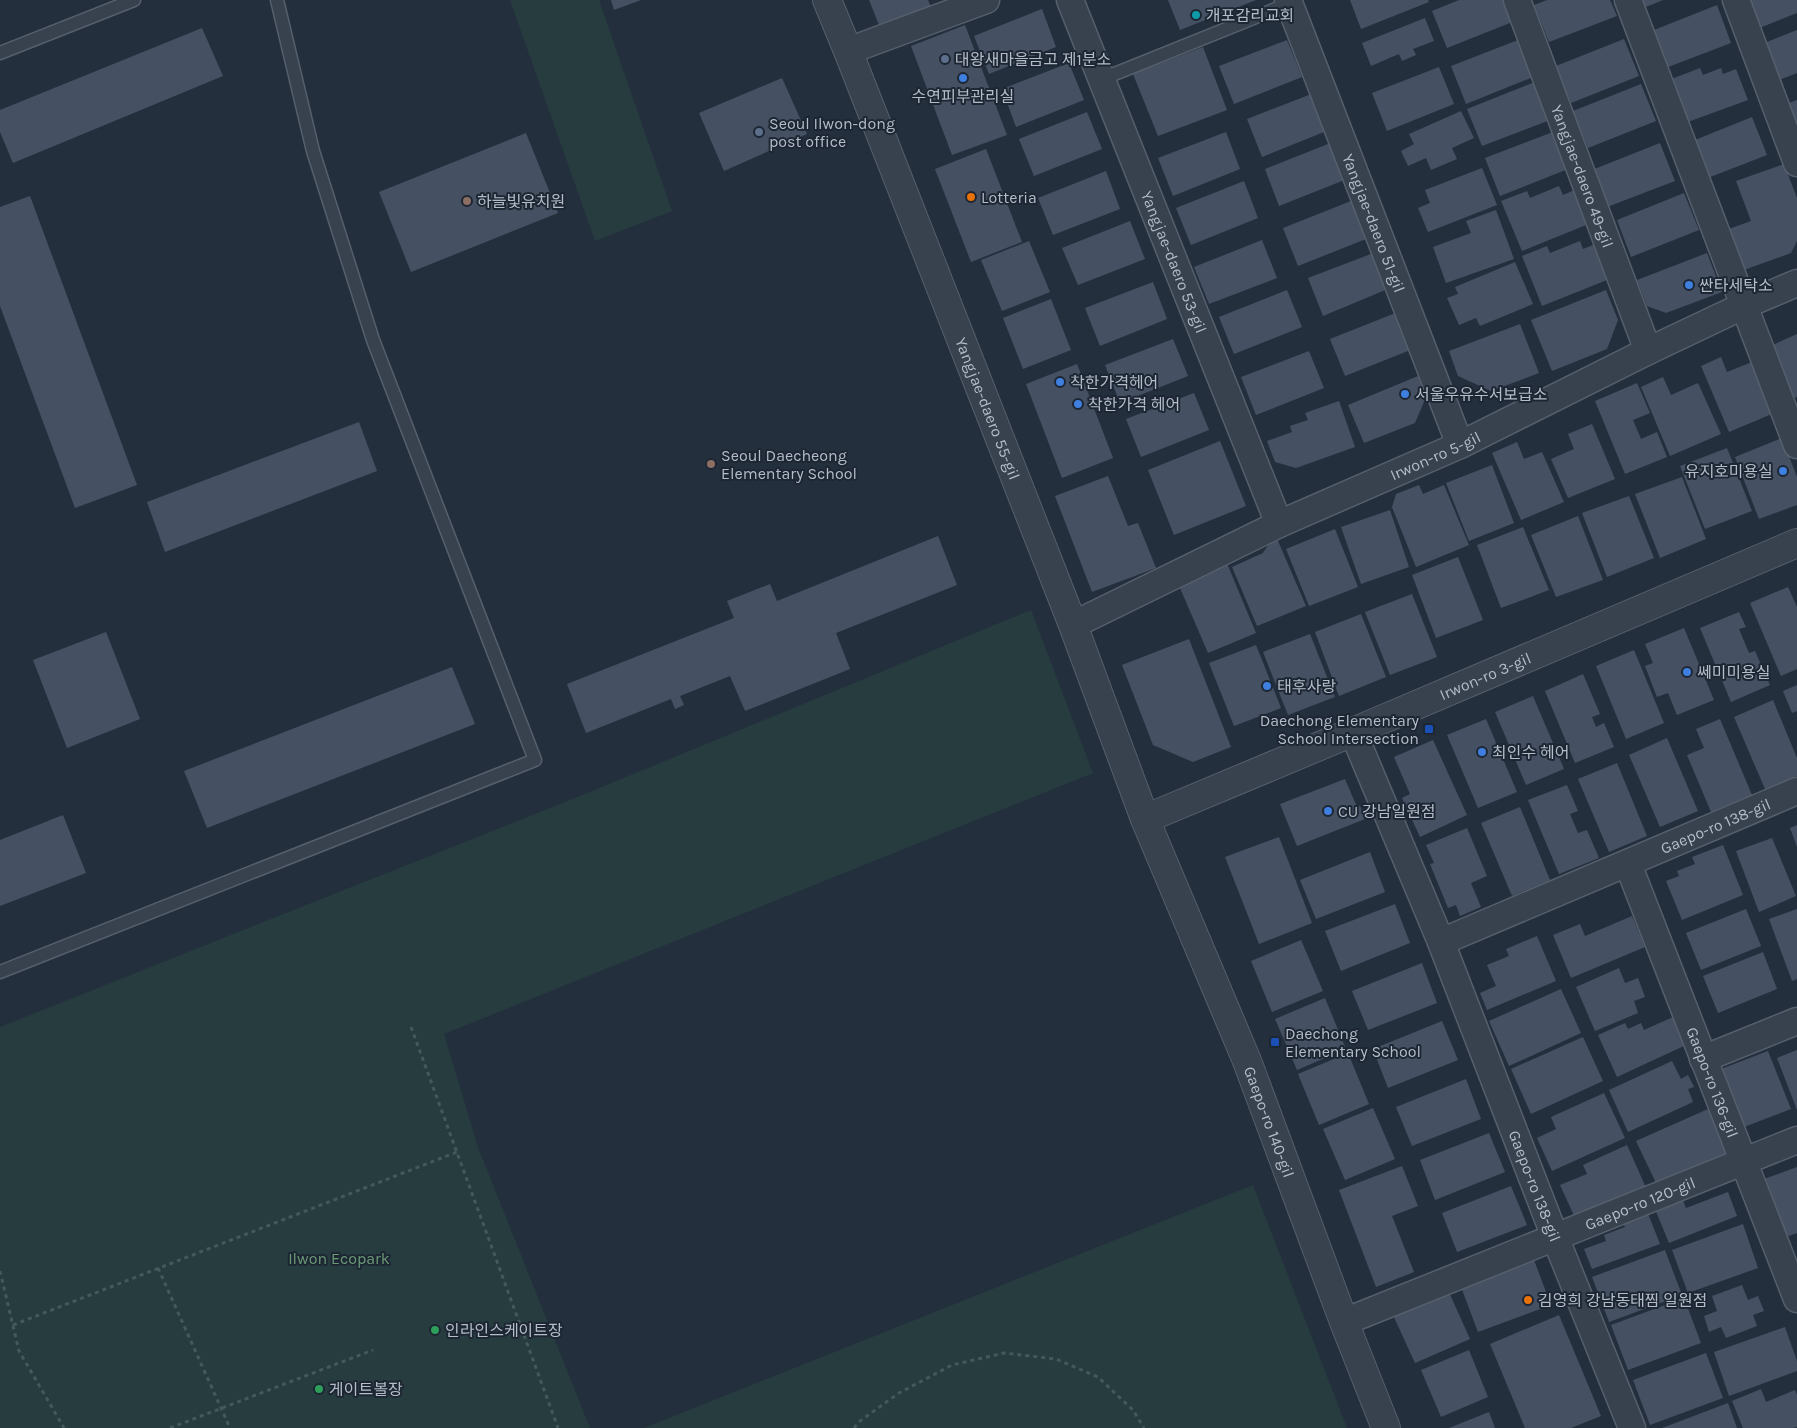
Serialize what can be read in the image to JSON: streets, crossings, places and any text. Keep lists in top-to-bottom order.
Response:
{
  "streets": {
    "street": [
      "Yangjae-daero 49-gil",
      "Yangjae-daero 51-gil",
      "Yangjae-daero 53-gil",
      "Yangjae-daero 55-gil",
      "Irwon-ro 5-gil",
      "Irwon-ro 3-gil",
      "Gaepo-ro 138-gil",
      "Gaepo-ro 136-gil",
      "Gaepo-ro 140-gil",
      "Gaepo-ro 120-gil"
    ]
  },
  "crossings": [
    ["Yangjae-daero 49-gil", "Irwon-ro 5-gil"],
    ["Yangjae-daero 51-gil", "Irwon-ro 5-gil"],
    ["Yangjae-daero 53-gil", "Irwon-ro 5-gil"],
    ["Yangjae-daero 55-gil", "Irwon-ro 5-gil"],
    ["Yangjae-daero 55-gil", "Irwon-ro 3-gil"],
    ["Yangjae-daero 55-gil", "Gaepo-ro 140-gil"],
    ["Irwon-ro 3-gil", "Gaepo-ro 138-gil"],
    ["Irwon-ro 3-gil", "Gaepo-ro 140-gil"],
    ["Gaepo-ro 138-gil", "Gaepo-ro 136-gil"],
    ["Gaepo-ro 138-gil", "Gaepo-ro 120-gil"],
    ["Gaepo-ro 136-gil", "Gaepo-ro 120-gil"],
    ["Gaepo-ro 140-gil", "Gaepo-ro 120-gil"]
  ],
  "parks": ["Ilwon Ecopark"],
  "places": {
    "other": [
      "개포감리교회",
      "대왕새마을금고 제1분소",
      "수연피부관리실",
      "Seoul Ilwon-dong post office",
      "Lotteria",
      "하늘빛유치원",
      "싼타세탁소",
      "착한가격헤어",
      "서울우유수서보급소",
      "착한가격 헤어",
      "Seoul Daecheong Elementary School",
      "유지호미용실",
      "쎄미미용실",
      "태후사랑",
      "최인수 헤어",
      "CU 강남일원점",
      "김영희 강남동태찜 일원점",
      "인라인스케이트장",
      "게이트볼장"
    ],
    "transit": ["Daechong Elementary School Intersection", "Daechong Elementary School"]
  }
}
